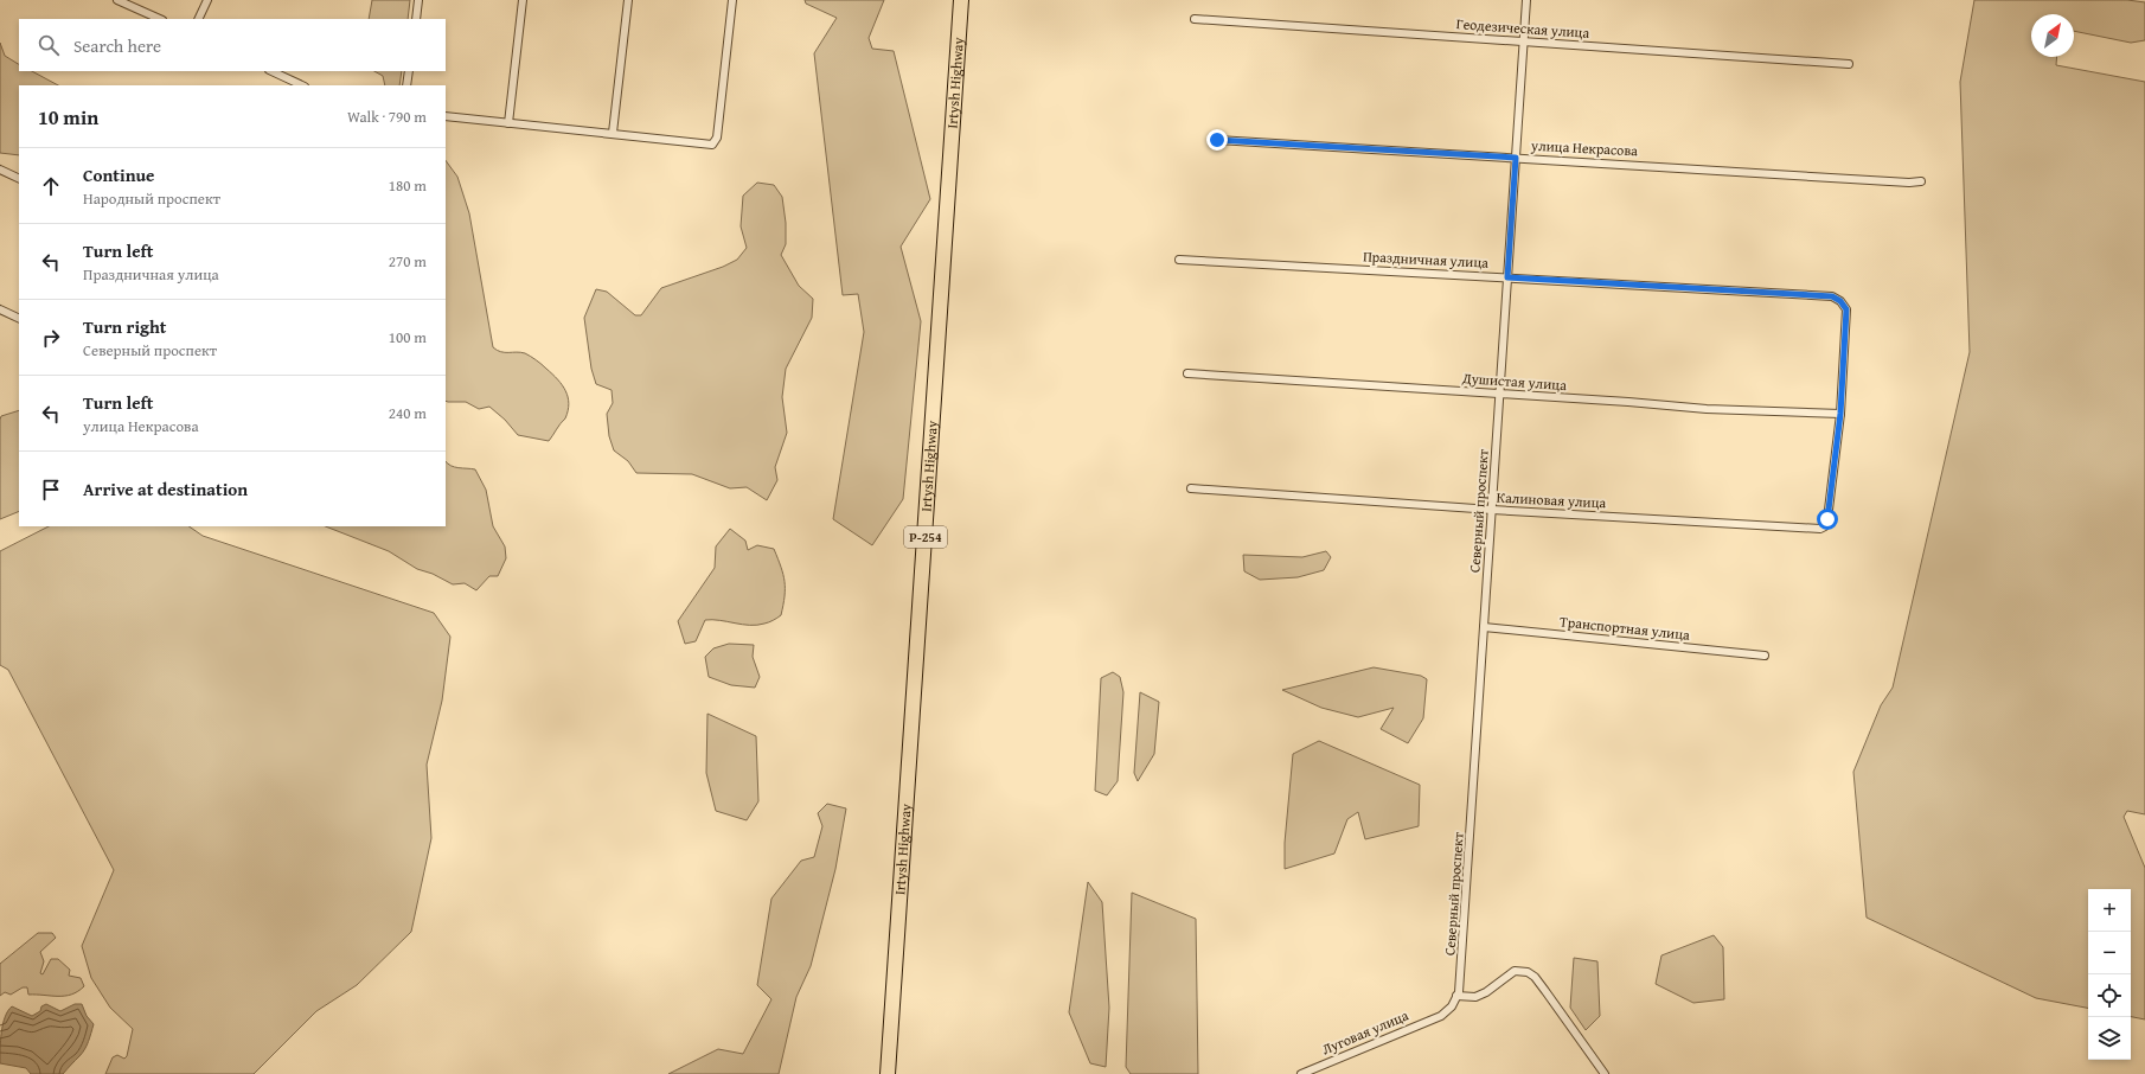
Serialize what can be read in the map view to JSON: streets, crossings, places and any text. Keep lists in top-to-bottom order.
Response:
{
  "streets": {
    "highway": ["Irtysh Highway", "Р-254"],
    "street": [
      "Геодезическая улица",
      "улица Некрасова",
      "Праздничная улица",
      "Душистая улица",
      "Калиновая улица",
      "Северный проспект",
      "Транспортная улица",
      "Луговая улица"
    ]
  },
  "crossings": [
    ["Геодезическая улица", "Северный проспект"],
    ["улица Некрасова", "Северный проспект"],
    ["Праздничная улица", "Душистая улица"],
    ["Праздничная улица", "Калиновая улица"],
    ["Праздничная улица", "Северный проспект"],
    ["Душистая улица", "Калиновая улица"],
    ["Душистая улица", "Северный проспект"],
    ["Калиновая улица", "Северный проспект"],
    ["Северный проспект", "Транспортная улица"],
    ["Северный проспект", "Луговая улица"]
  ],
  "north": "top right",
  "page": {
    "search": "Search here",
    "heading": ["10 min", "Walk · 790 m"],
    "list": [
      ["Continue", "Народный проспект", "180 m"],
      ["Turn left", "Праздничная улица", "270 m"],
      ["Turn right", "Северный проспект", "100 m"],
      ["Turn left", "улица Некрасова", "240 m"],
      "Arrive at destination"
    ],
    "map_buttons": ["+", "−"]
  }
}
